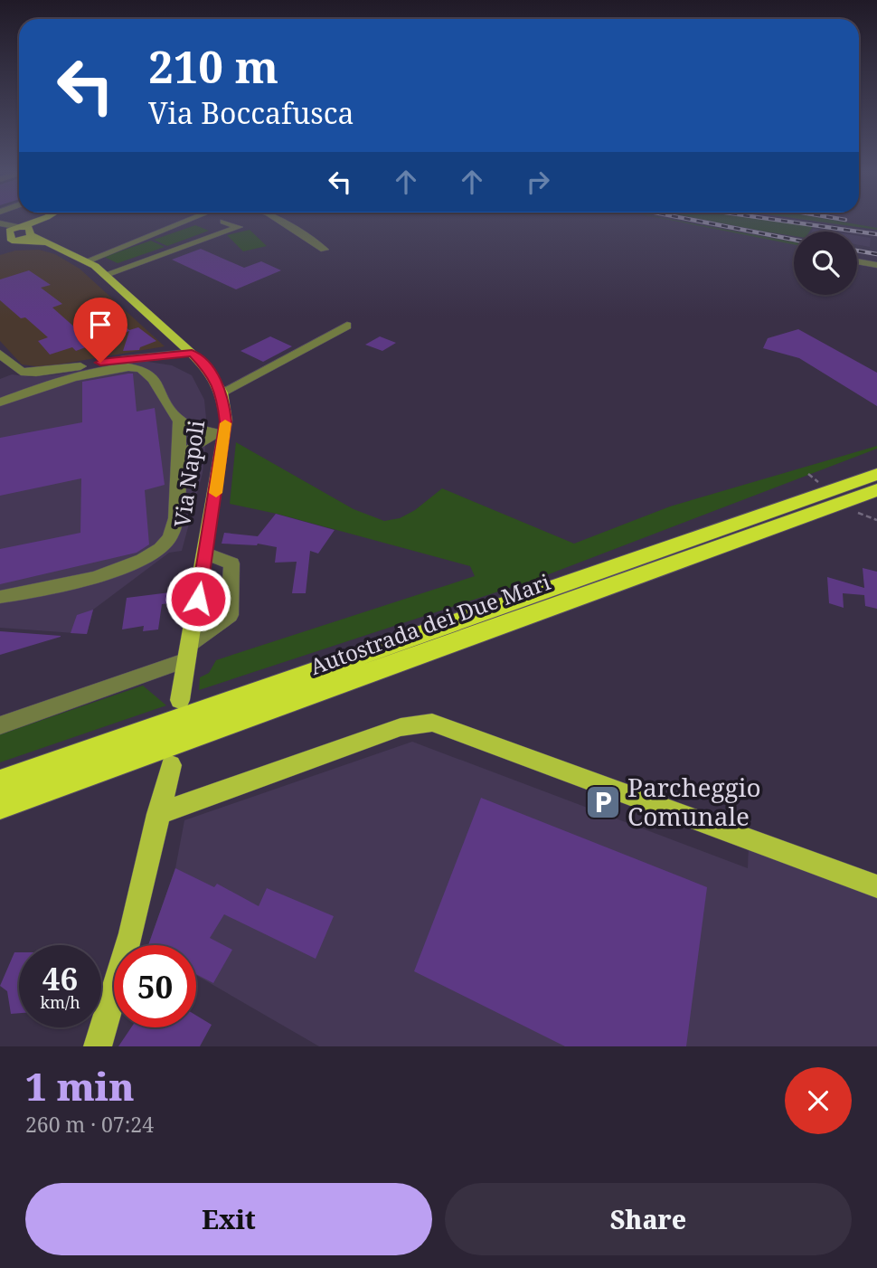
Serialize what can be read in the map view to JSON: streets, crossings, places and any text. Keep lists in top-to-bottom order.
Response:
{
  "streets": {
    "highway": ["Autostrada dei Due Mari"],
    "main road": ["Via Napoli"]
  },
  "places": {
    "parking": ["Parcheggio Comunale"]
  },
  "page": {
    "turn": ["210 m", "Via Boccafusca"],
    "speed": "46 km/h",
    "limit": "50",
    "heading": ["1 min", "260 m · 07:24"],
    "buttons": ["Exit", "Share"]
  }
}
